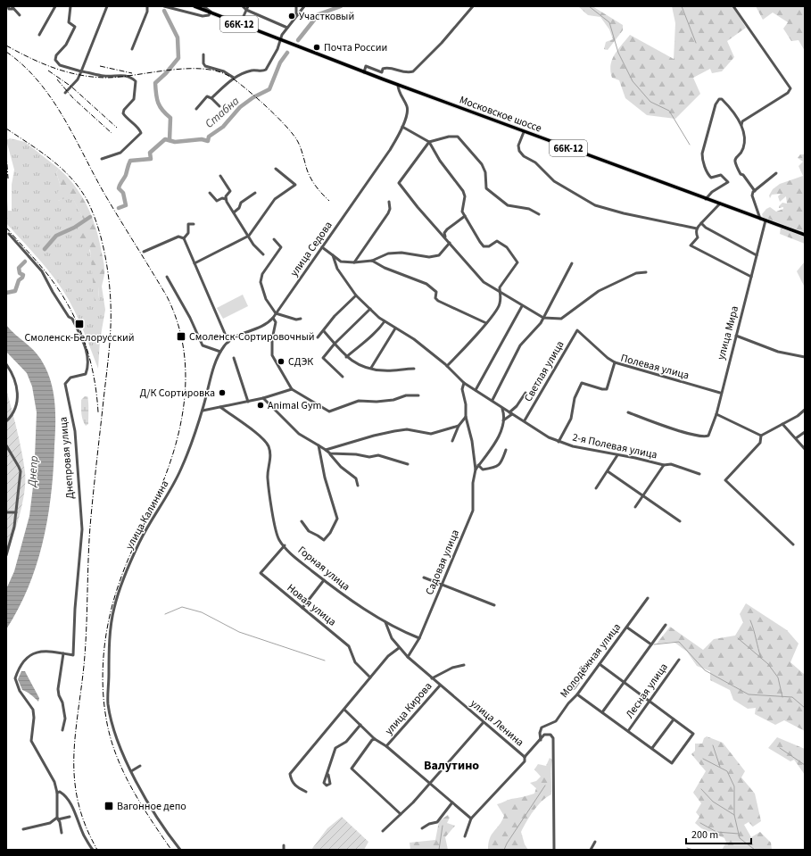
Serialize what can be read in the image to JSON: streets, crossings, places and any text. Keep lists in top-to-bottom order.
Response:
{
  "streets": {
    "main road": ["66К-12", "Московское шоссе"],
    "street": [
      "улица Седова",
      "улица Мира",
      "Полевая улица",
      "Светлая улица",
      "2-я Полевая улица",
      "Днепровая улица",
      "улица Калинина",
      "Садовая улица",
      "Горная улица",
      "Новая улица",
      "Молодёжная улица",
      "Лесная улица",
      "улица Кирова",
      "улица Ленина"
    ]
  },
  "crossings": [
    ["66К-12", "Московское шоссе"],
    ["66К-12", "улица Мира"],
    ["Московское шоссе", "улица Седова"],
    ["улица Седова", "улица Калинина"],
    ["улица Мира", "Полевая улица"],
    ["Полевая улица", "Светлая улица"],
    ["Полевая улица", "2-я Полевая улица"],
    ["Светлая улица", "2-я Полевая улица"],
    ["2-я Полевая улица", "Садовая улица"],
    ["Садовая улица", "Горная улица"],
    ["Садовая улица", "улица Ленина"],
    ["Горная улица", "Новая улица"],
    ["Горная улица", "улица Ленина"],
    ["Молодёжная улица", "улица Ленина"],
    ["улица Кирова", "улица Ленина"]
  ],
  "districts": ["Валутино"],
  "water": ["Стабна", "Днепр"],
  "places": {
    "other": [
      "Участковый",
      "Почта России",
      "СДЭК",
      "Д/К Сортировка",
      "Animal Gym"
    ],
    "transit": ["Смоленск-Белорусский", "Смоленск-Сортировочный", "Вагонное депо"]
  },
  "scale_bar": "200 m"
}
